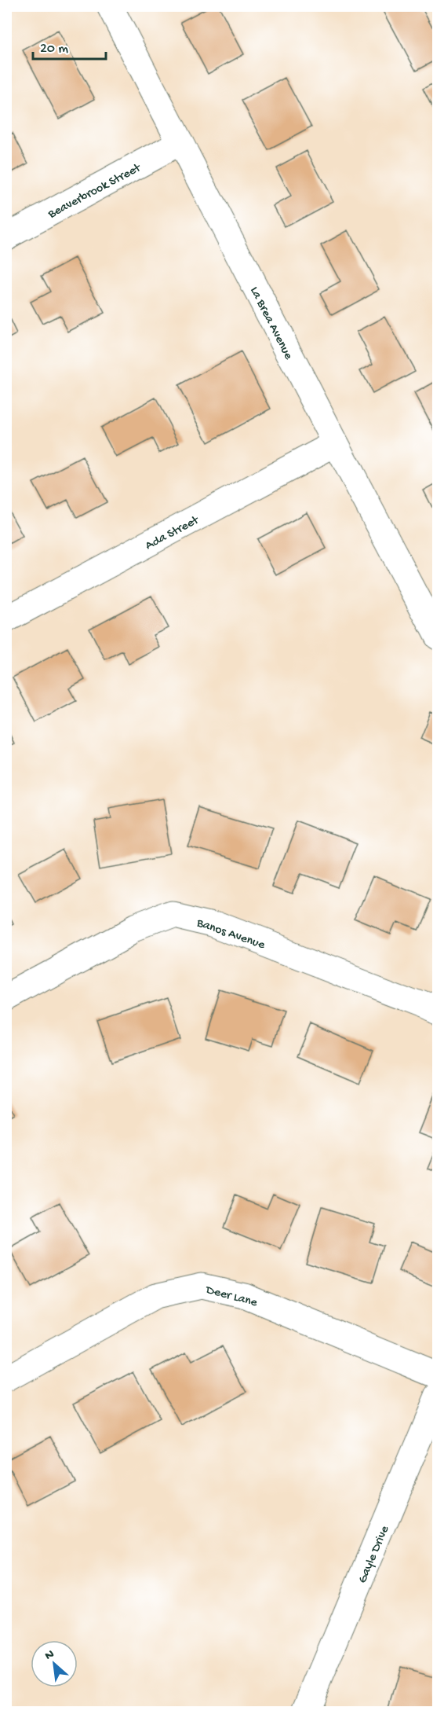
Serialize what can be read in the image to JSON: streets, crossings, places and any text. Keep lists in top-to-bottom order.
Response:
{
  "streets": {
    "street": [
      "Beaverbrook Street",
      "La Brea Avenue",
      "Ada Street",
      "Banos Avenue",
      "Deer Lane",
      "Gayle Drive"
    ]
  },
  "crossings": [
    ["Beaverbrook Street", "La Brea Avenue"],
    ["La Brea Avenue", "Ada Street"]
  ],
  "scale_bar": "20 m",
  "north": "top left"
}
